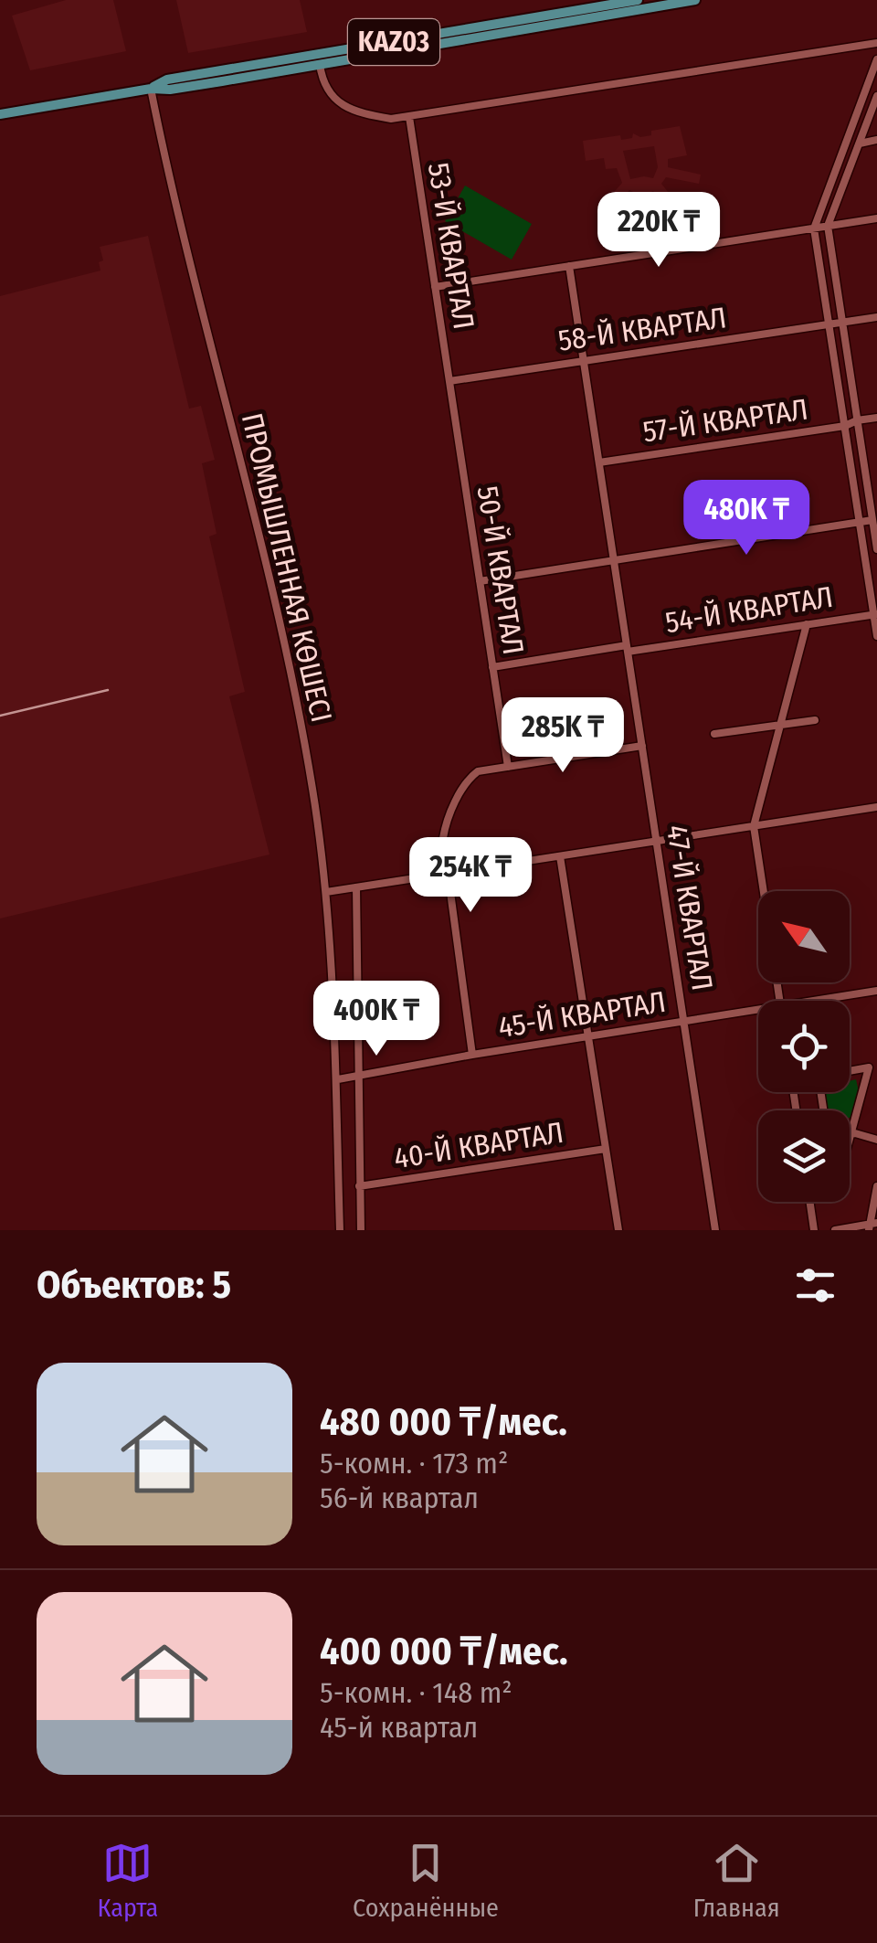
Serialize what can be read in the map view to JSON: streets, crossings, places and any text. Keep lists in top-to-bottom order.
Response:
{
  "streets": {
    "main road": ["KАZ03"],
    "street": [
      "53-Й КВАРТАЛ",
      "58-Й КВАРТАЛ",
      "57-Й КВАРТАЛ",
      "ПРОМЫШЛЕННАЯ КӨШЕСІ",
      "50-Й КВАРТАЛ",
      "54-Й КВАРТАЛ",
      "47-Й КВАРТАЛ",
      "45-Й КВАРТАЛ",
      "40-Й КВАРТАЛ"
    ]
  },
  "crossings": [
    ["KАZ03", "ПРОМЫШЛЕННАЯ КӨШЕСІ"],
    ["53-Й КВАРТАЛ", "58-Й КВАРТАЛ"],
    ["53-Й КВАРТАЛ", "50-Й КВАРТАЛ"],
    ["58-Й КВАРТАЛ", "50-Й КВАРТАЛ"],
    ["58-Й КВАРТАЛ", "47-Й КВАРТАЛ"],
    ["57-Й КВАРТАЛ", "47-Й КВАРТАЛ"],
    ["ПРОМЫШЛЕННАЯ КӨШЕСІ", "45-Й КВАРТАЛ"],
    ["50-Й КВАРТАЛ", "54-Й КВАРТАЛ"],
    ["54-Й КВАРТАЛ", "47-Й КВАРТАЛ"],
    ["47-Й КВАРТАЛ", "45-Й КВАРТАЛ"]
  ],
  "north": "top left",
  "page": {
    "price": [
      "220K ₸",
      "480K ₸",
      "285K ₸",
      "254K ₸",
      "400K ₸"
    ],
    "heading": "Объектов: 5",
    "list": [
      {
        "name": "480 000 ₸/мес.",
        "note": "5-комн. · 173 m² · 56-й квартал"
      },
      {
        "name": "400 000 ₸/мес.",
        "note": "5-комн. · 148 m² · 45-й квартал"
      }
    ],
    "tabs": ["Карта", "Сохранённые", "Главная"]
  }
}
